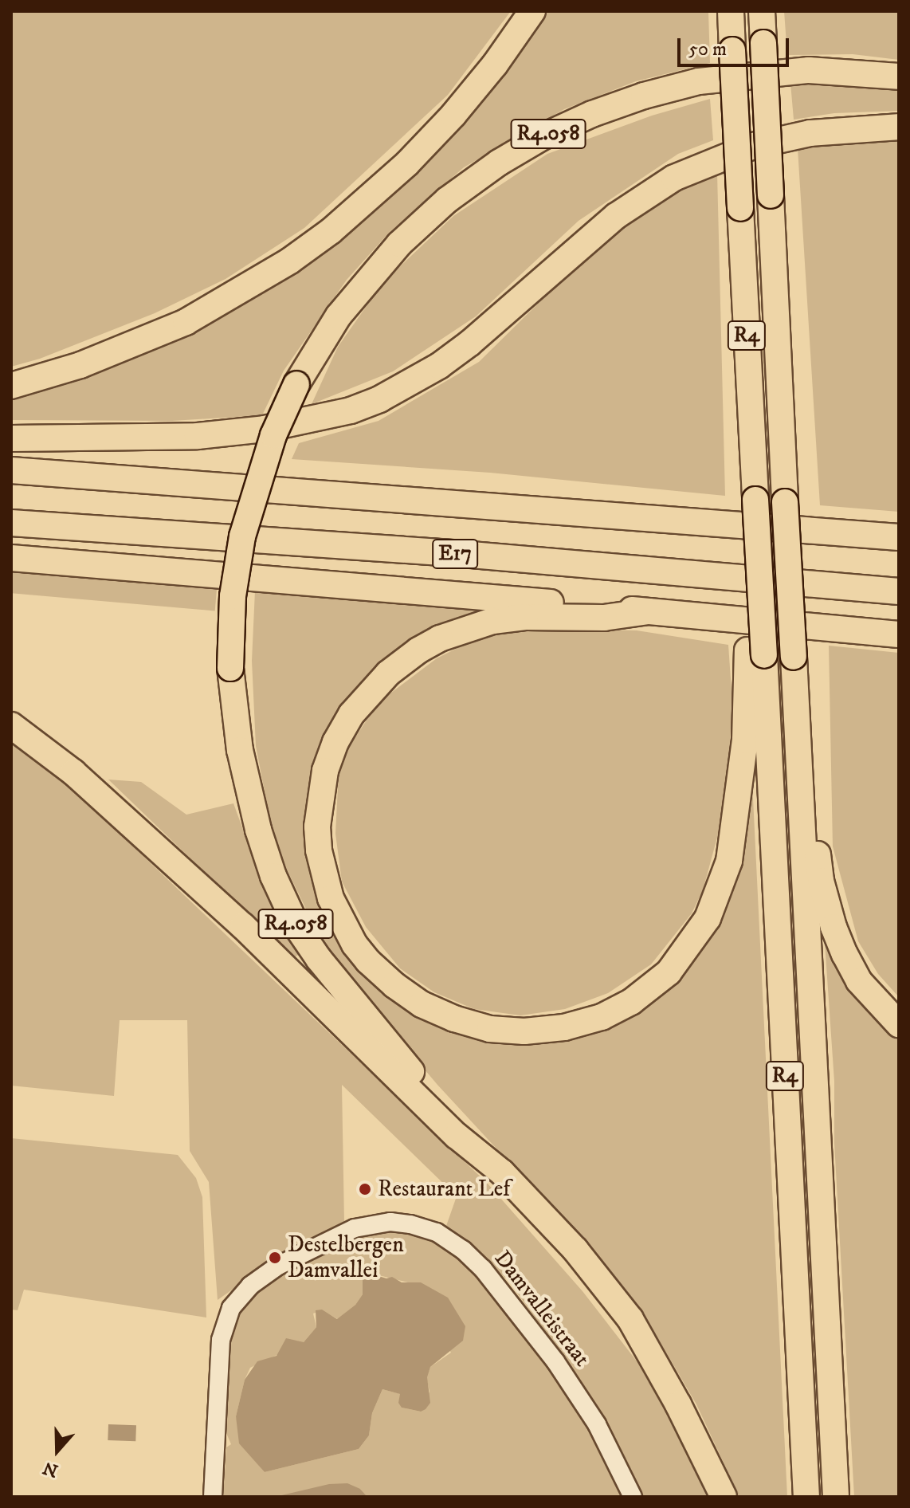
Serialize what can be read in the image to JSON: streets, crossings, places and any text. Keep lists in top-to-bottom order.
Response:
{
  "streets": {
    "highway": ["R4.058", "R4", "E17"],
    "street": ["Damvalleistraat"]
  },
  "places": ["Restaurant Lef", "Destelbergen Damvallei"],
  "scale_bar": "50 m",
  "north": "bottom"
}
